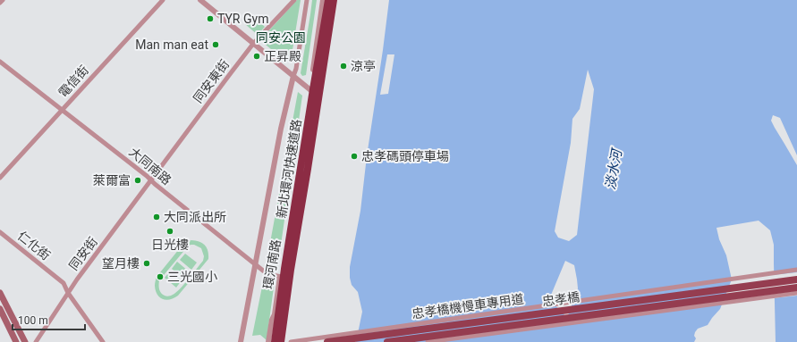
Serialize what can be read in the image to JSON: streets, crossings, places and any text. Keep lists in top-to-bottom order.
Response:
{
  "streets": {
    "highway": ["新北環河快速道路"],
    "main road": ["忠孝橋"],
    "street": [
      "電信街",
      "同安東街",
      "大同南路",
      "仁化街",
      "同安街",
      "環河南路",
      "忠孝橋機慢車專用道"
    ]
  },
  "crossings": [
    ["電信街", "大同南路"],
    ["同安東街", "大同南路"],
    ["同安東街", "同安街"],
    ["大同南路", "同安街"],
    ["大同南路", "環河南路"],
    ["仁化街", "同安街"]
  ],
  "water": ["淡水河"],
  "parks": ["同安公園"],
  "places": [
    "TYR Gym",
    "Man man eat",
    "正昇殿",
    "涼亭",
    "忠孝碼頭停車場",
    "萊爾富",
    "大同派出所",
    "日光樓",
    "望月樓",
    "三光國小"
  ],
  "scale_bar": "100 m"
}
